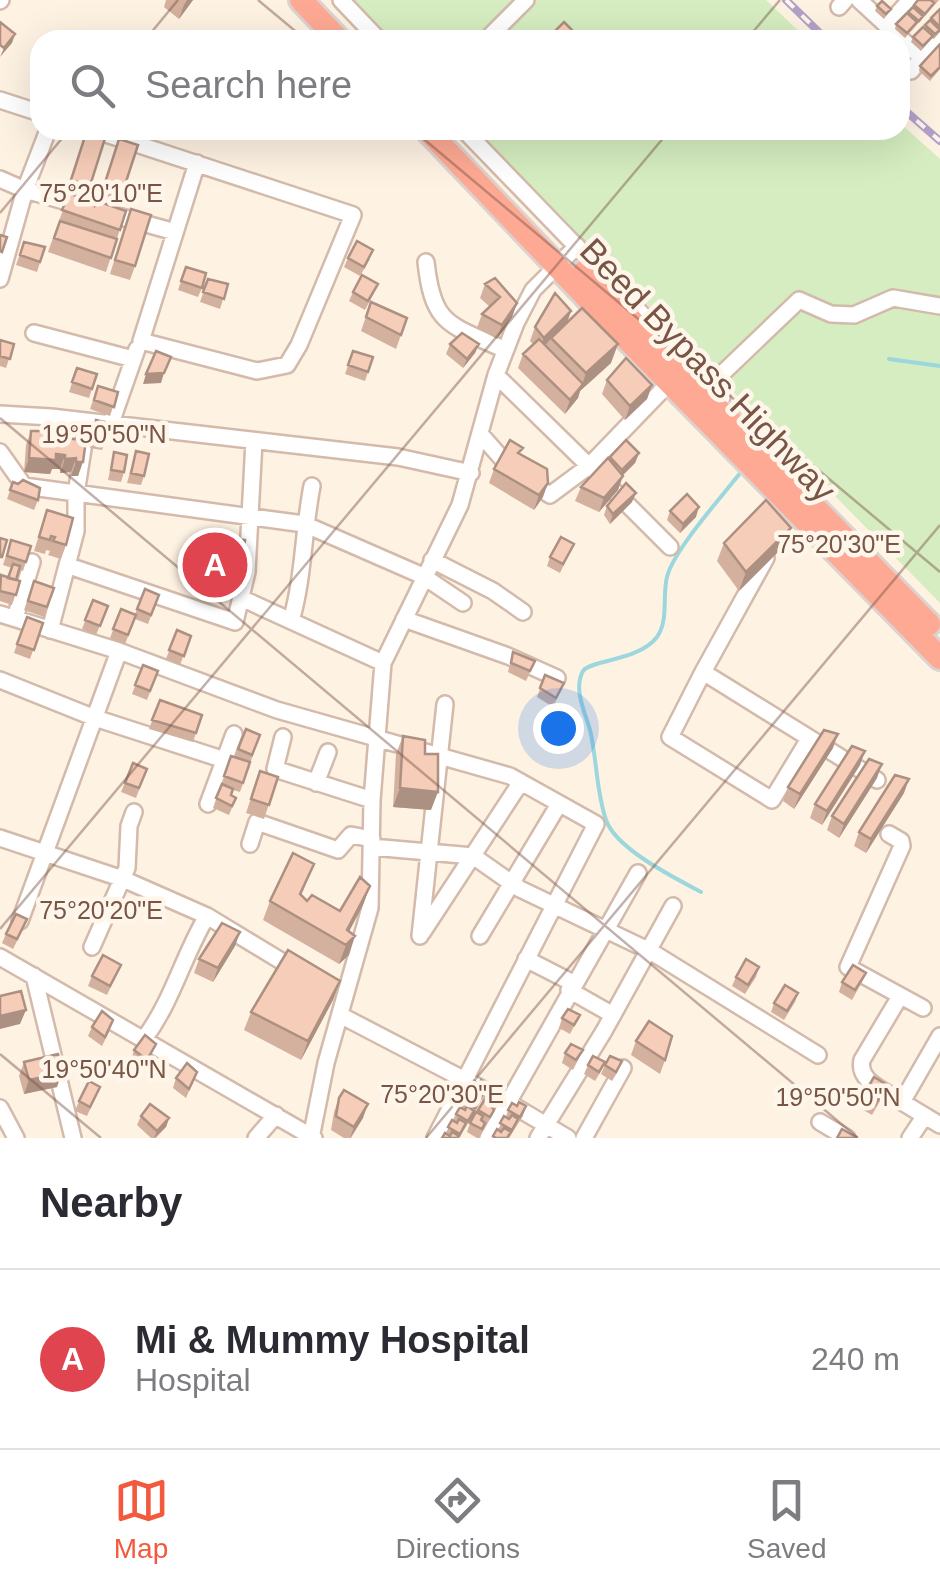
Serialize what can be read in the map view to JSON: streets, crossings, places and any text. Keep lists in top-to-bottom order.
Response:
{
  "streets": {
    "highway": ["Beed Bypass Highway"]
  },
  "page": {
    "search": "Search here",
    "pins": "A",
    "heading": "Nearby",
    "list": [
      {
        "mark": "A",
        "name": "Mi & Mummy Hospital",
        "note": "Hospital",
        "value": "240 m"
      }
    ],
    "nav": ["Map", "Directions", "Saved"]
  },
  "coordinates": [
    "75°20'10\"E",
    "19°50'50\"N",
    "75°20'30\"E",
    "75°20'20\"E",
    "19°50'40\"N"
  ]
}
